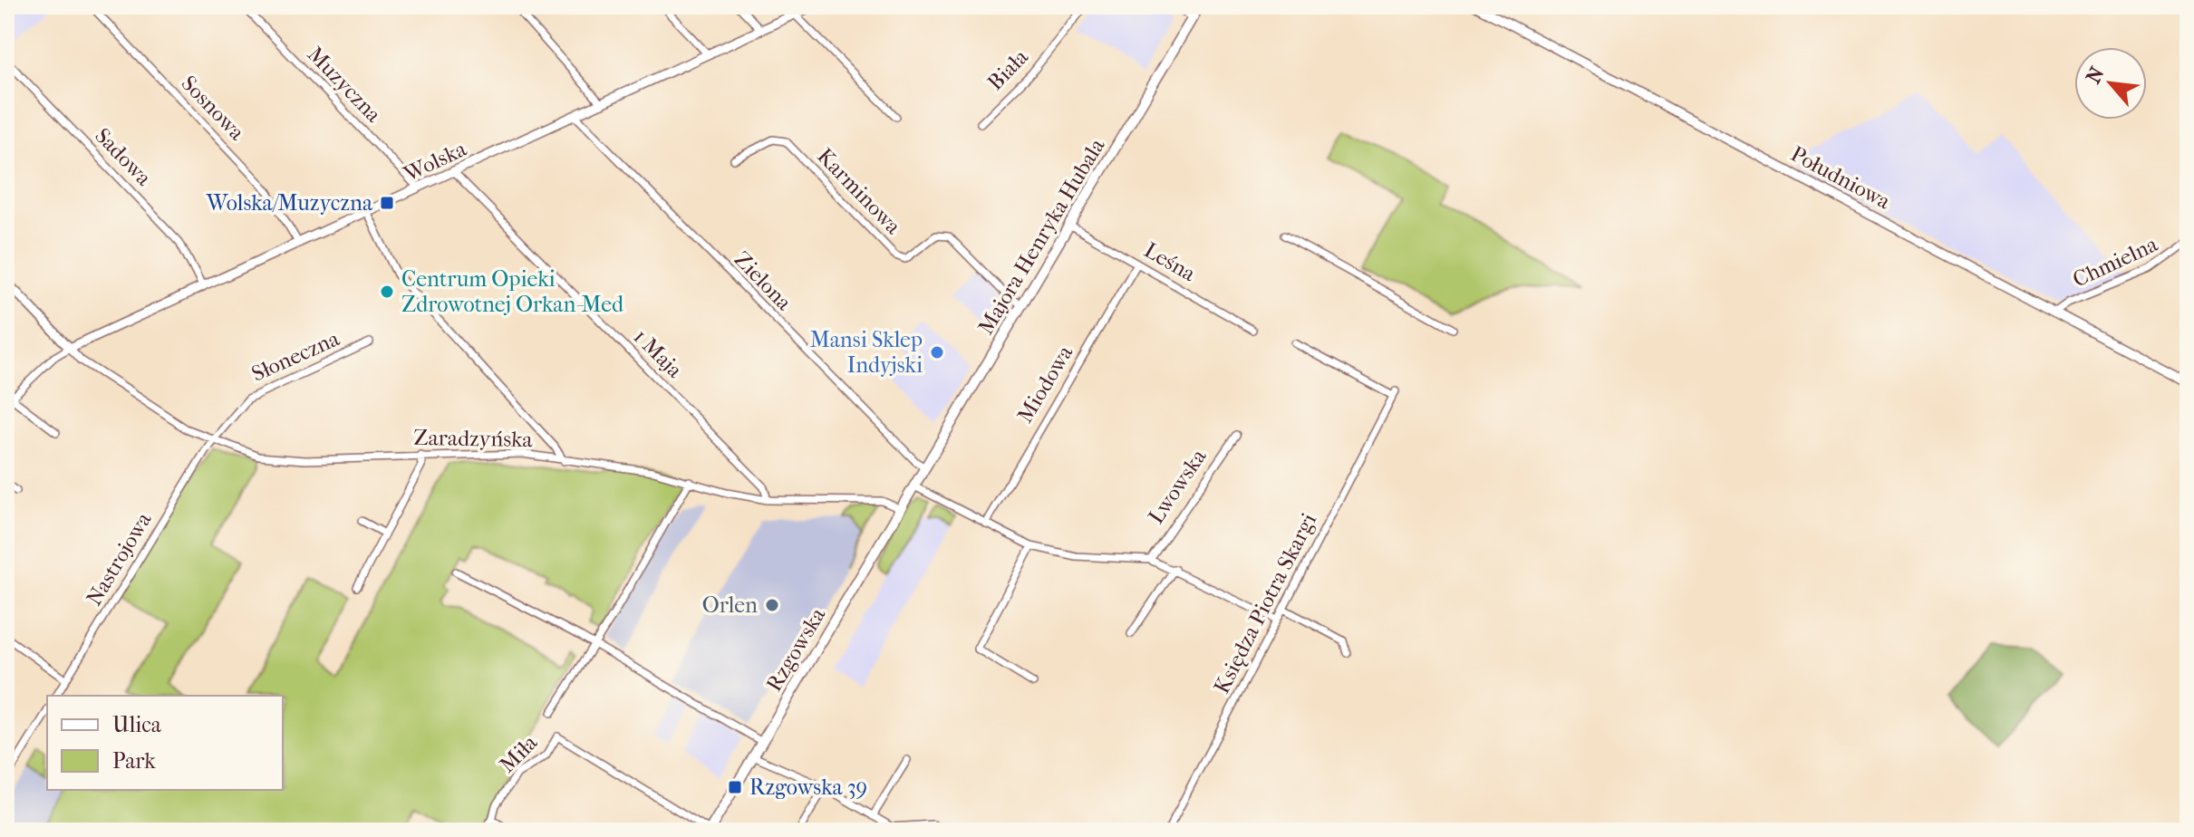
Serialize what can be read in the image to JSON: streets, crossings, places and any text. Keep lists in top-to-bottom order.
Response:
{
  "streets": {
    "main road": ["Majora Henryka Hubala", "Rzgowska"],
    "street": [
      "Biała",
      "Muzyczna",
      "Sosnowa",
      "Sadowa",
      "Wolska",
      "Południowa",
      "Karminowa",
      "Leśna",
      "Chmielna",
      "Zielona",
      "1 Maja",
      "Słoneczna",
      "Miodowa",
      "Zaradzyńska",
      "Lwowska",
      "Nastrojowa",
      "Księdza Piotra Skargi",
      "Miła"
    ]
  },
  "crossings": [
    ["Muzyczna", "Wolska"],
    ["Sosnowa", "Wolska"],
    ["Sadowa", "Wolska"],
    ["Wolska", "Zielona"],
    ["Wolska", "1 Maja"],
    ["Wolska", "Zaradzyńska"],
    ["Południowa", "Chmielna"],
    ["Karminowa", "Majora Henryka Hubala"],
    ["Majora Henryka Hubala", "Leśna"],
    ["Majora Henryka Hubala", "Zielona"],
    ["Majora Henryka Hubala", "Rzgowska"],
    ["Leśna", "Miodowa"],
    ["1 Maja", "Zaradzyńska"],
    ["Słoneczna", "Zaradzyńska"],
    ["Słoneczna", "Nastrojowa"],
    ["Zaradzyńska", "Nastrojowa"],
    ["Zaradzyńska", "Rzgowska"],
    ["Zaradzyńska", "Miła"],
    ["Rzgowska", "Miła"]
  ],
  "places": {
    "transit": ["Wolska/Muzyczna", "Rzgowska 39"],
    "other": ["Centrum Opieki Zdrowotnej Orkan-Med", "Mansi Sklep Indyjski", "Orlen"]
  },
  "legend": ["Ulica", "Park"],
  "north": "top left"
}
